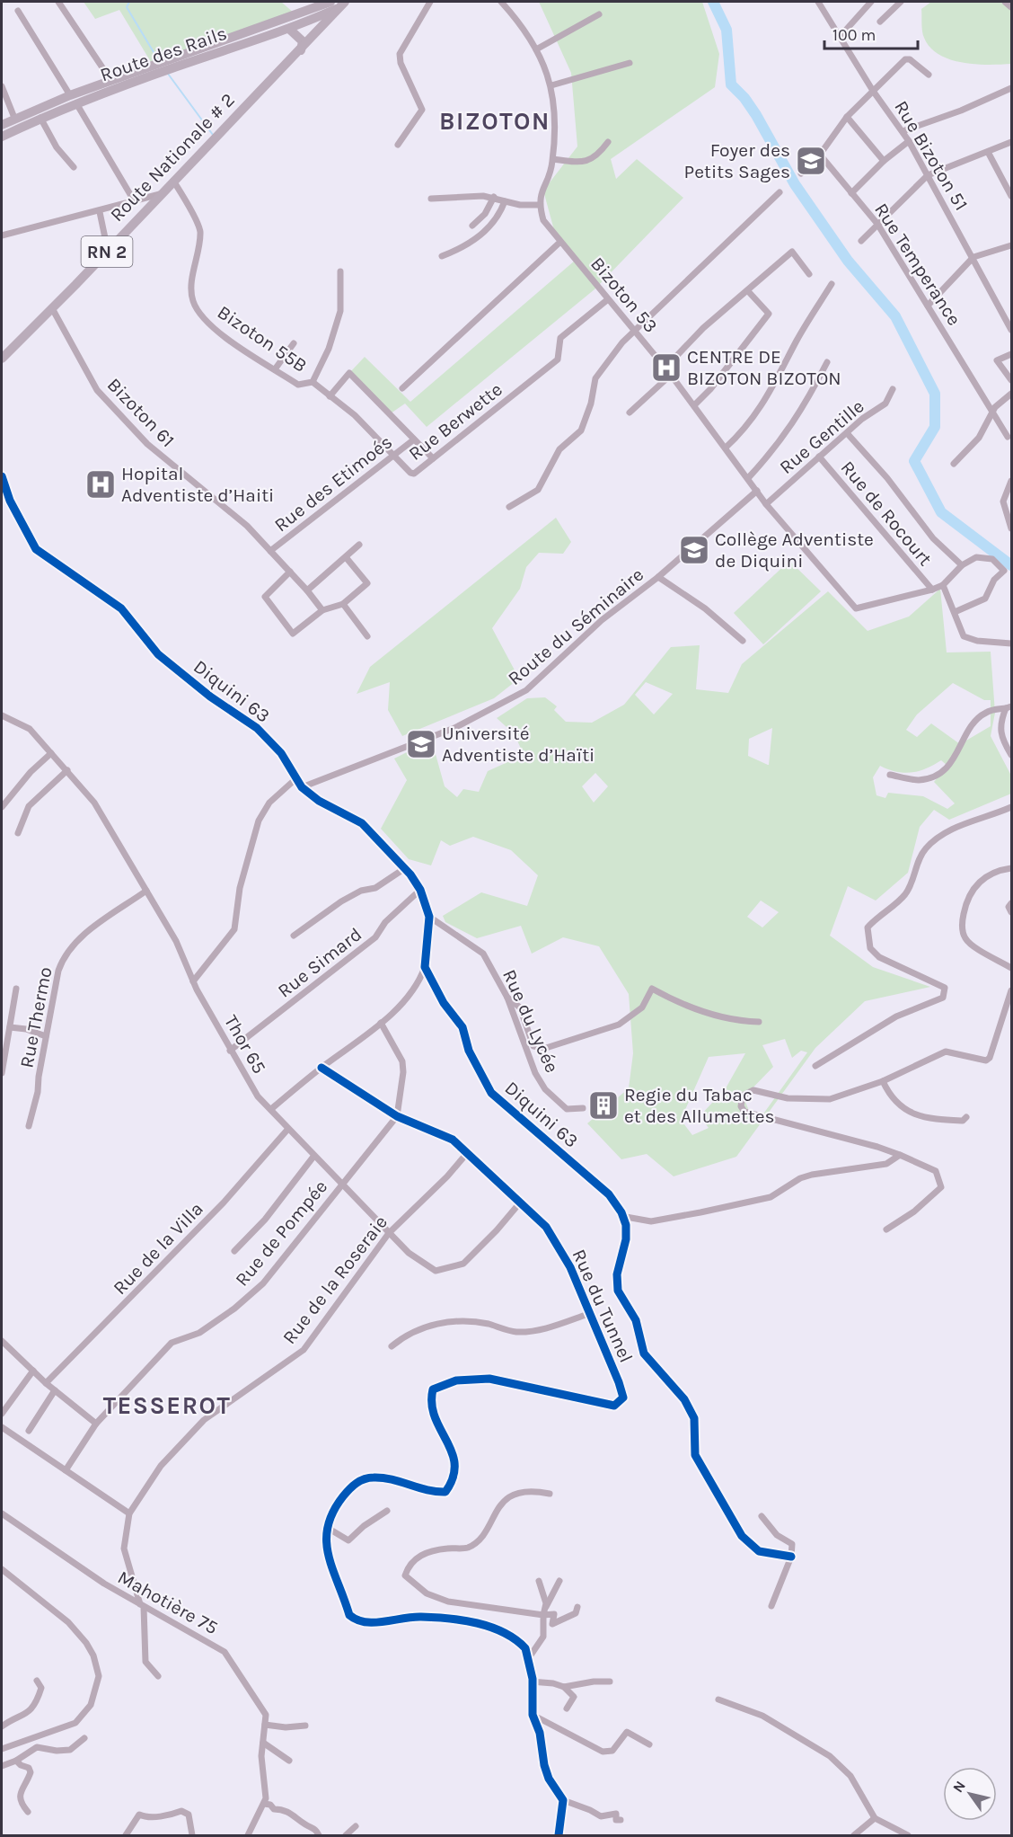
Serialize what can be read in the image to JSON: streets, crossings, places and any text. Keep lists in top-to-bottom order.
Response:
{
  "streets": {
    "main road": ["Route des Rails", "Route Nationale # 2", "RN 2"],
    "street": [
      "Rue Bizoton 51",
      "Rue Temperance",
      "Bizoton 53",
      "Bizoton 55B",
      "Bizoton 61",
      "Rue Berwette",
      "Rue Gentille",
      "Rue des Etimoés",
      "Rue de Rocourt",
      "Route du Séminaire",
      "Diquini 63",
      "Rue Simard",
      "Rue Thermo",
      "Rue du Lycée",
      "Thor 65",
      "Rue de Pompée",
      "Rue de la Villa",
      "Rue de la Roseraie",
      "Rue du Tunnel",
      "Mahotière 75"
    ]
  },
  "crossings": [
    ["Route des Rails", "Route Nationale # 2"],
    ["Route Nationale # 2", "Bizoton 55B"],
    ["Route Nationale # 2", "Bizoton 61"],
    ["Bizoton 53", "Rue Berwette"],
    ["Bizoton 53", "Rue Gentille"],
    ["Bizoton 53", "Rue de Rocourt"],
    ["Bizoton 53", "Route du Séminaire"],
    ["Bizoton 55B", "Rue Berwette"],
    ["Bizoton 61", "Rue des Etimoés"],
    ["Rue Berwette", "Rue des Etimoés"],
    ["Rue Gentille", "Rue de Rocourt"],
    ["Route du Séminaire", "Diquini 63"],
    ["Diquini 63", "Rue Simard"],
    ["Diquini 63", "Rue du Lycée"],
    ["Rue Simard", "Thor 65"],
    ["Rue Thermo", "Thor 65"],
    ["Thor 65", "Rue de Pompée"],
    ["Thor 65", "Rue de la Villa"],
    ["Thor 65", "Rue de la Roseraie"],
    ["Thor 65", "Rue du Tunnel"],
    ["Rue de Pompée", "Rue du Tunnel"],
    ["Rue de la Roseraie", "Rue du Tunnel"],
    ["Rue de la Roseraie", "Mahotière 75"]
  ],
  "districts": ["BIZOTON", "TESSEROT"],
  "places": {
    "school or university": ["Foyer des Petits Sages", "Collège Adventiste de Diquini", "Université Adventiste d’Haïti"],
    "hospital": ["CENTRE DE BIZOTON BIZOTON", "Hopital Adventiste d’Haiti"],
    "building": ["Regie du Tabac et des Allumettes"]
  },
  "scale_bar": "100 m",
  "north": "top left"
}
